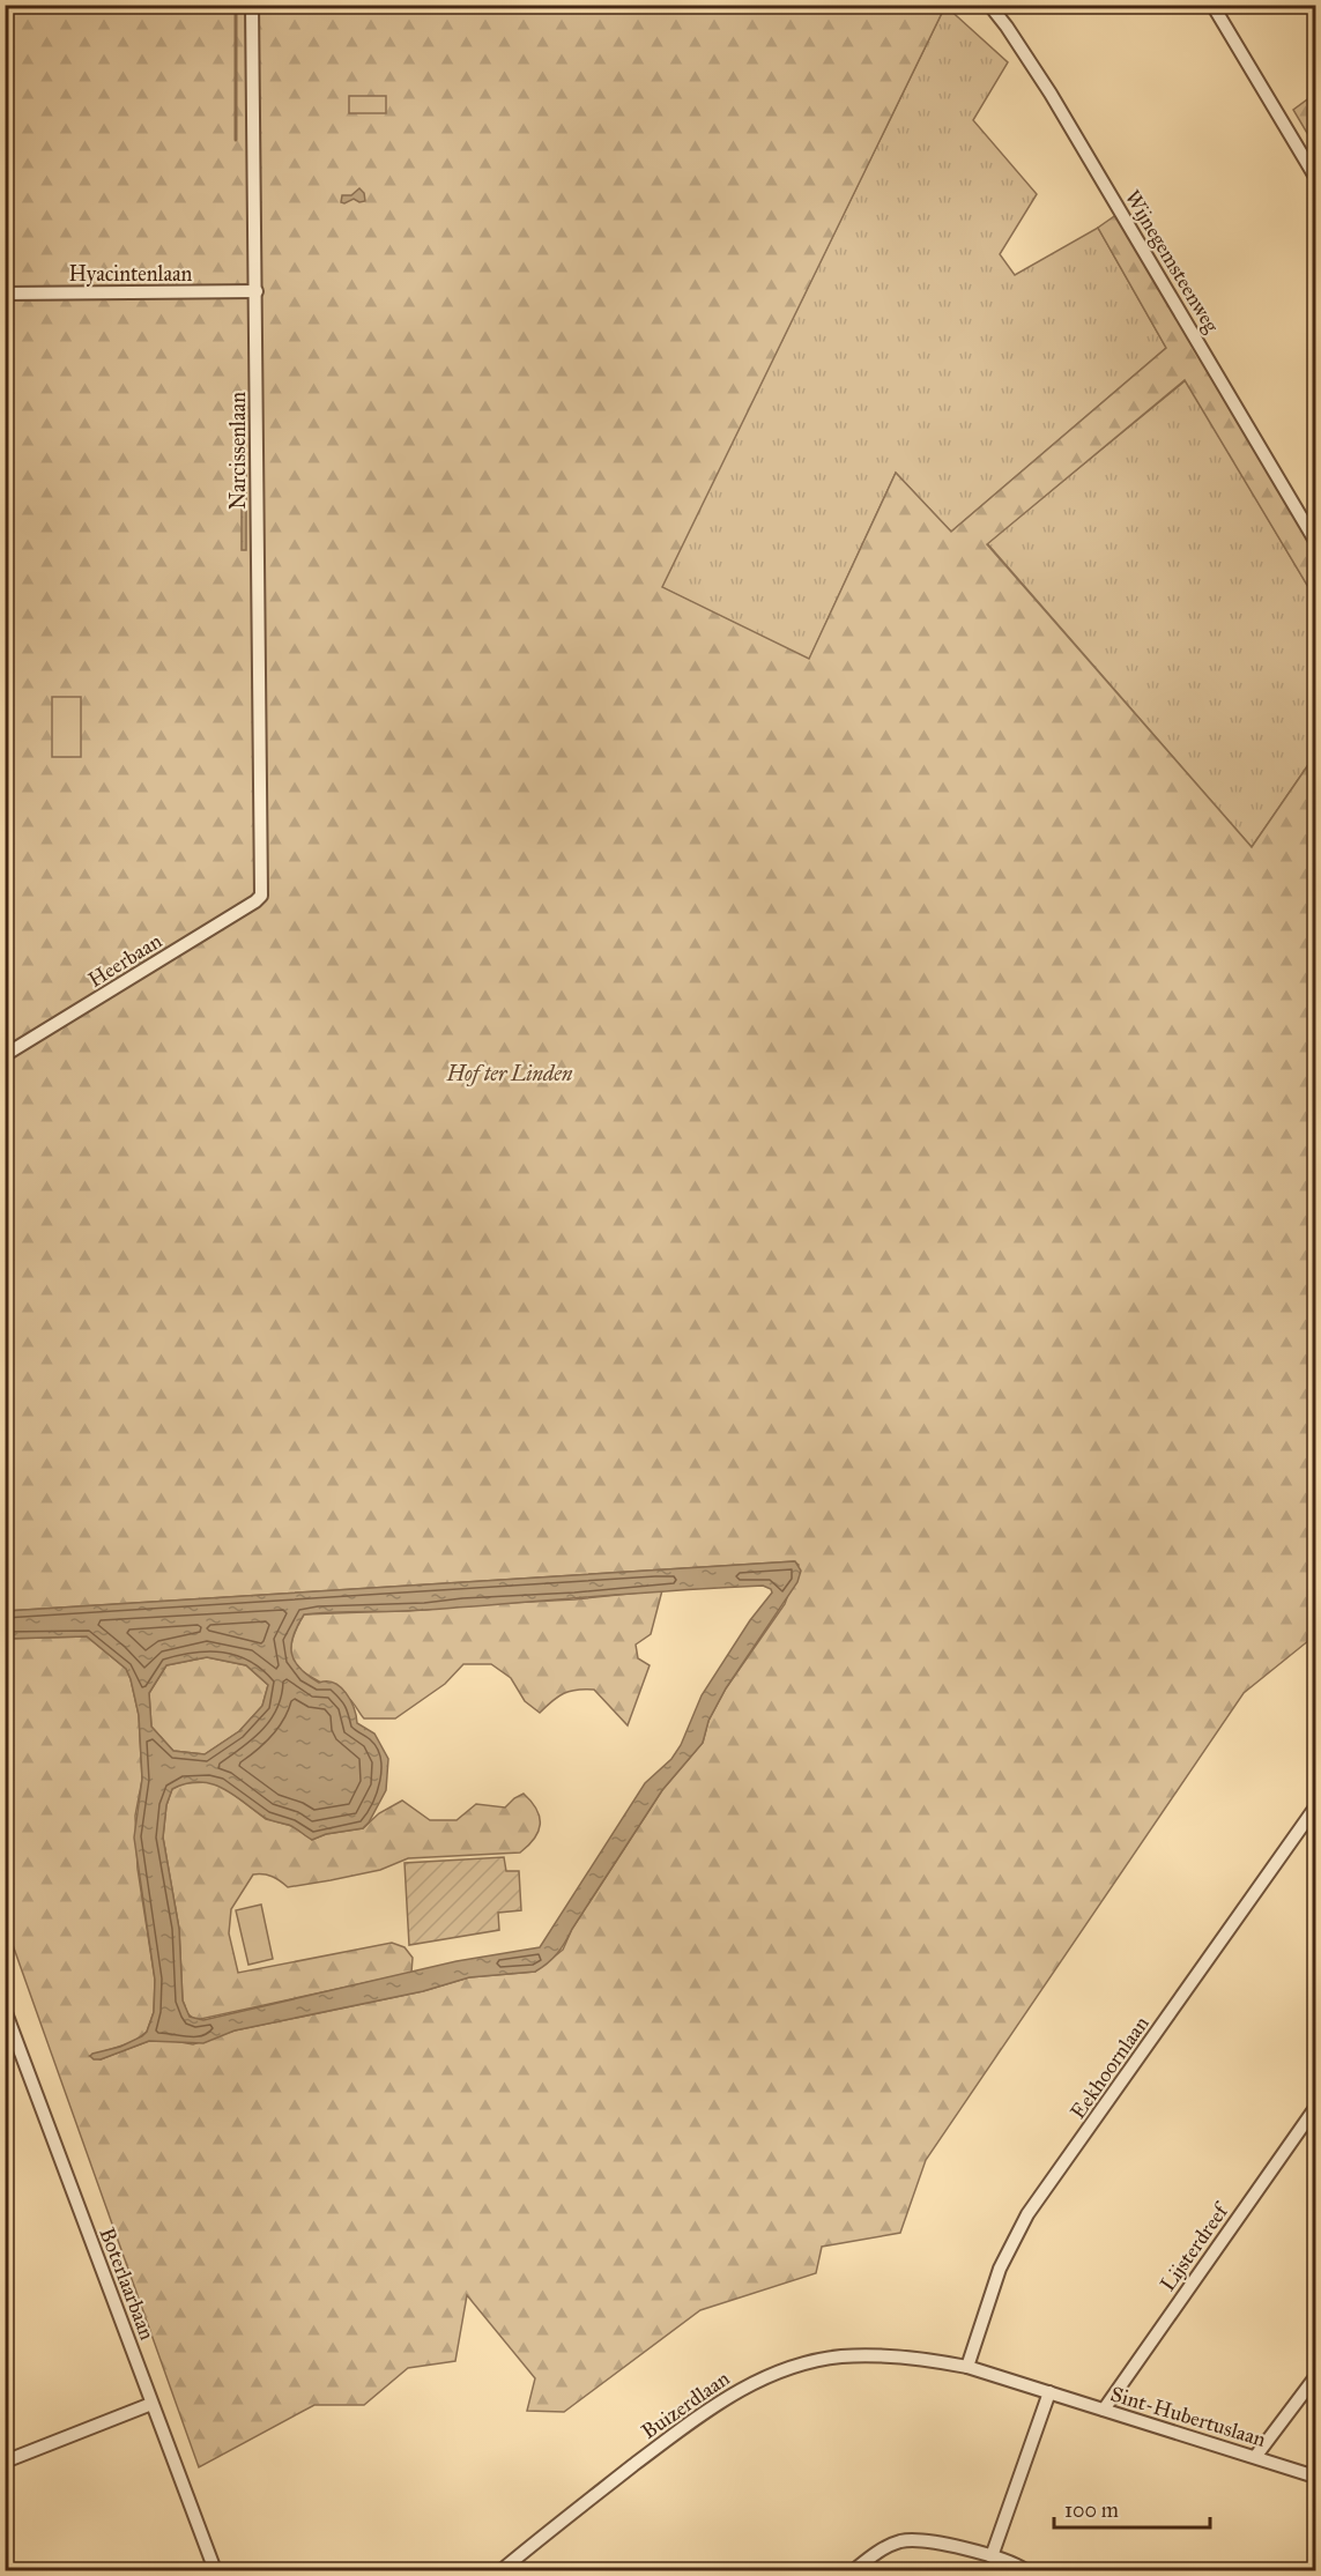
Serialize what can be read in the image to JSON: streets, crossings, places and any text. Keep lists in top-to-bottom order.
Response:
{
  "streets": {
    "street": [
      "Wijnegemsteenweg",
      "Hyacintenlaan",
      "Narcissenlaan",
      "Heerbaan",
      "Eekhoornlaan",
      "Lijsterdreef",
      "Boterlaarbaan",
      "Buizerdlaan",
      "Sint-Hubertuslaan"
    ]
  },
  "crossings": [
    ["Hyacintenlaan", "Narcissenlaan"],
    ["Narcissenlaan", "Heerbaan"],
    ["Eekhoornlaan", "Buizerdlaan"],
    ["Eekhoornlaan", "Sint-Hubertuslaan"],
    ["Lijsterdreef", "Sint-Hubertuslaan"],
    ["Buizerdlaan", "Sint-Hubertuslaan"]
  ],
  "parks": ["Hof ter Linden"],
  "scale_bar": "100 m"
}
